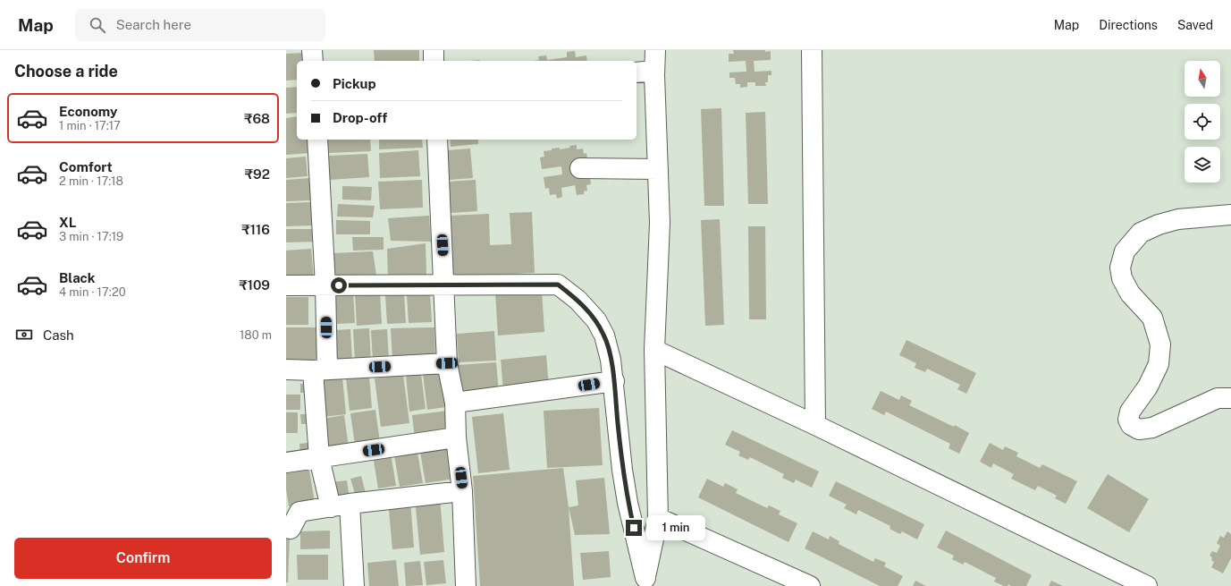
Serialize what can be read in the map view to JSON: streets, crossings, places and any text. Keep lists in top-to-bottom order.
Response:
{
  "north": "top",
  "page": {
    "header": "Map",
    "search": "Search here",
    "nav": ["Map", "Directions", "Saved"],
    "heading": "Choose a ride",
    "banner": ["Pickup", "Drop-off"],
    "list": [
      {
        "name": "Economy",
        "note": "1 min · 17:17",
        "value": "₹68"
      },
      {
        "name": "Comfort",
        "note": "2 min · 17:18",
        "value": "₹92"
      },
      {
        "name": "XL",
        "note": "3 min · 17:19",
        "value": "₹116"
      },
      {
        "name": "Black",
        "note": "4 min · 17:20",
        "value": "₹109"
      }
    ],
    "pay": ["Cash", "180 m"],
    "bubble": "1 min",
    "buttons": "Confirm"
  }
}
